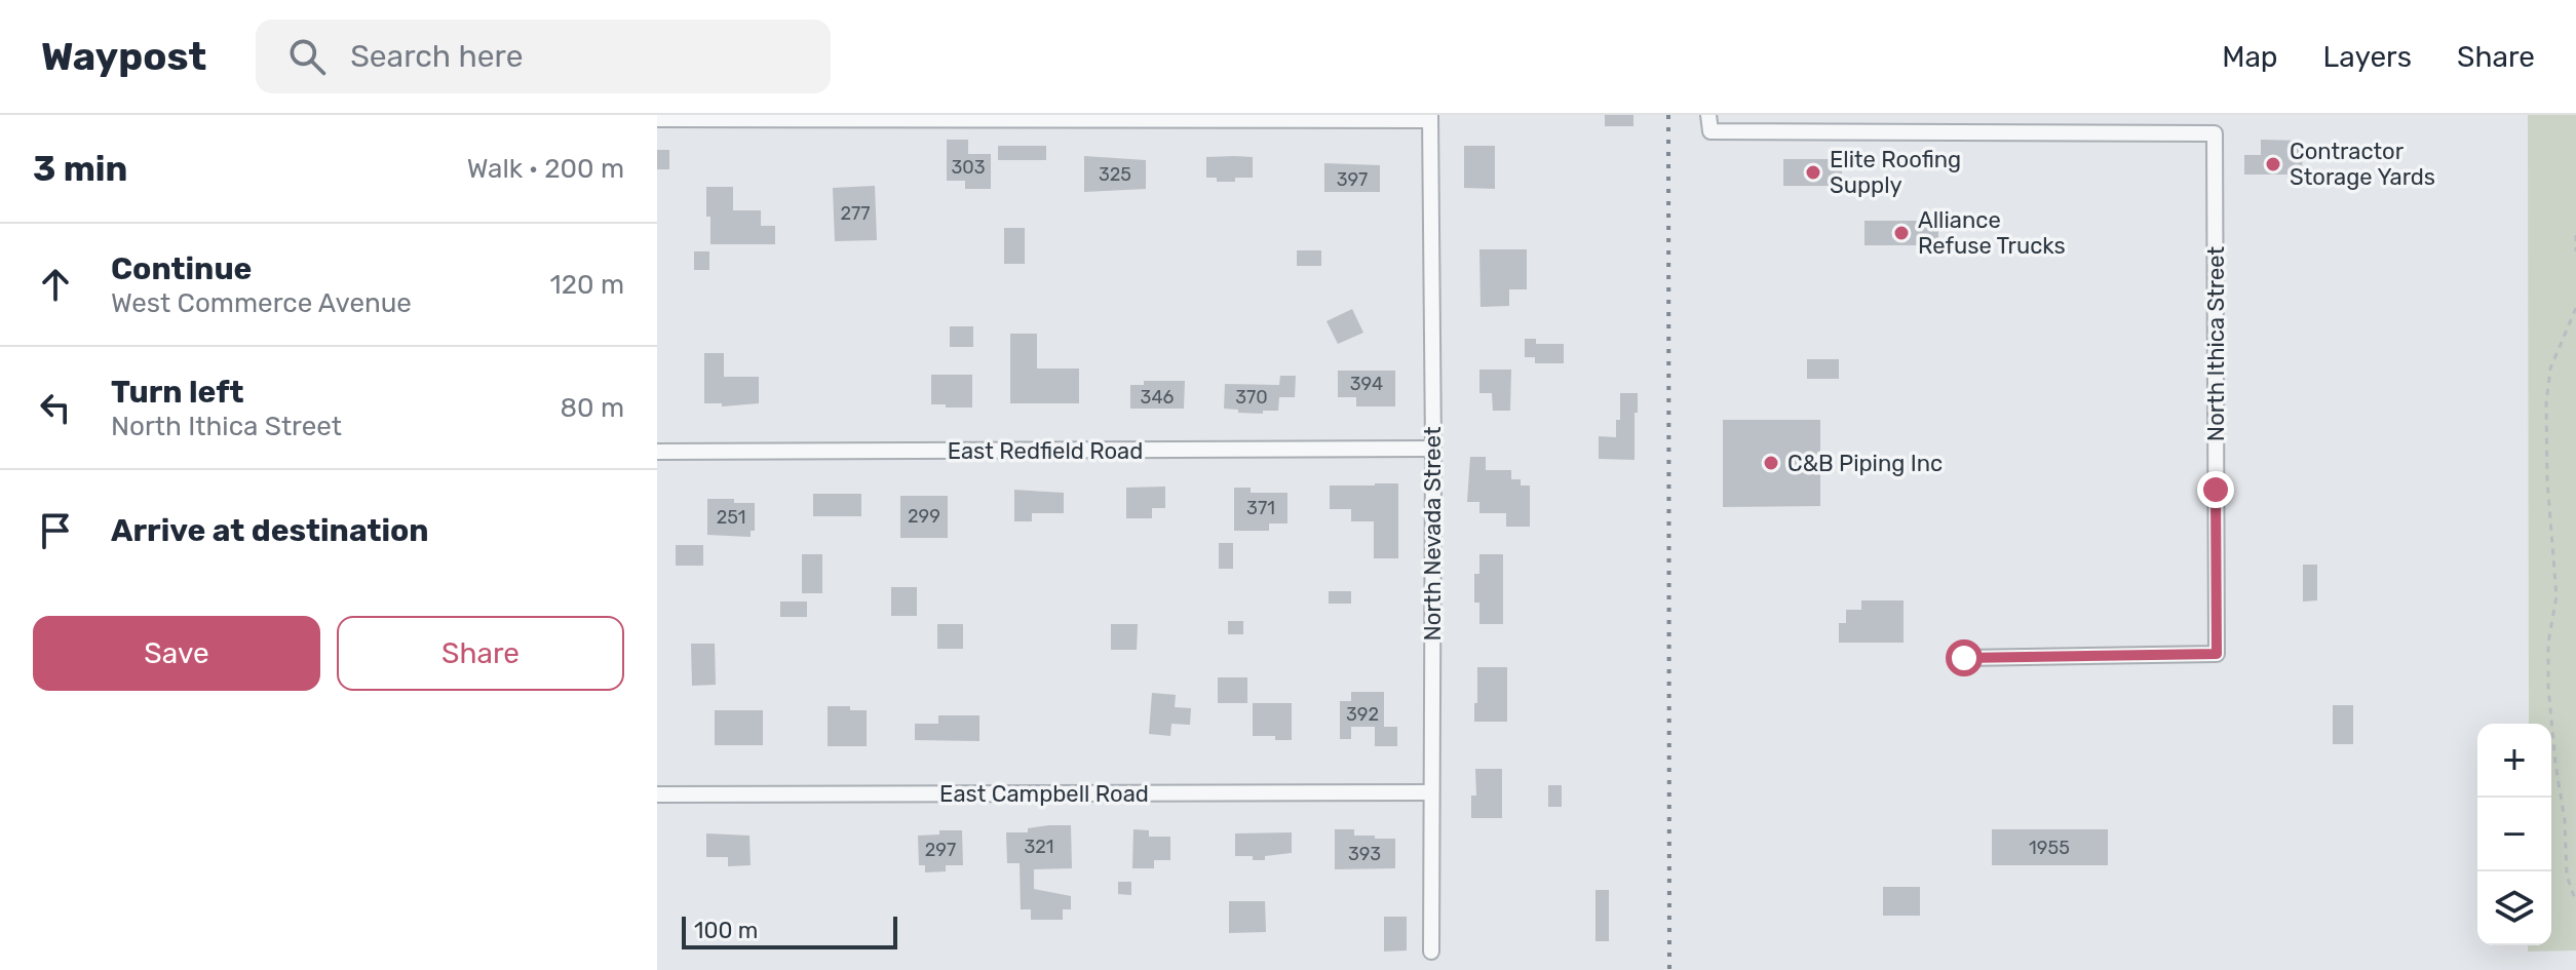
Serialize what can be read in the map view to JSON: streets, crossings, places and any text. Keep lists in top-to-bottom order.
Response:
{
  "streets": {
    "street": [
      "North Ithica Street",
      "East Redfield Road",
      "North Nevada Street",
      "East Campbell Road"
    ]
  },
  "crossings": [
    ["East Redfield Road", "North Nevada Street"],
    ["North Nevada Street", "East Campbell Road"]
  ],
  "places": [
    "Contractor Storage Yards",
    "Elite Roofing Supply",
    "Alliance Refuse Trucks",
    "C&B Piping Inc"
  ],
  "house_numbers": [
    "303",
    "325",
    "397",
    "277",
    "394",
    "346",
    "370",
    "371",
    "299",
    "251",
    "392",
    "321",
    "1955",
    "297",
    "393"
  ],
  "scale_bar": "100 m",
  "page": {
    "header": "Waypost",
    "search": "Search here",
    "nav": ["Map", "Layers", "Share"],
    "heading": ["3 min", "Walk · 200 m"],
    "list": [
      ["Continue", "West Commerce Avenue", "120 m"],
      ["Turn left", "North Ithica Street", "80 m"],
      "Arrive at destination"
    ],
    "buttons": ["Save", "Share"],
    "map_buttons": ["+", "−"],
    "scale": "100 m"
  }
}
